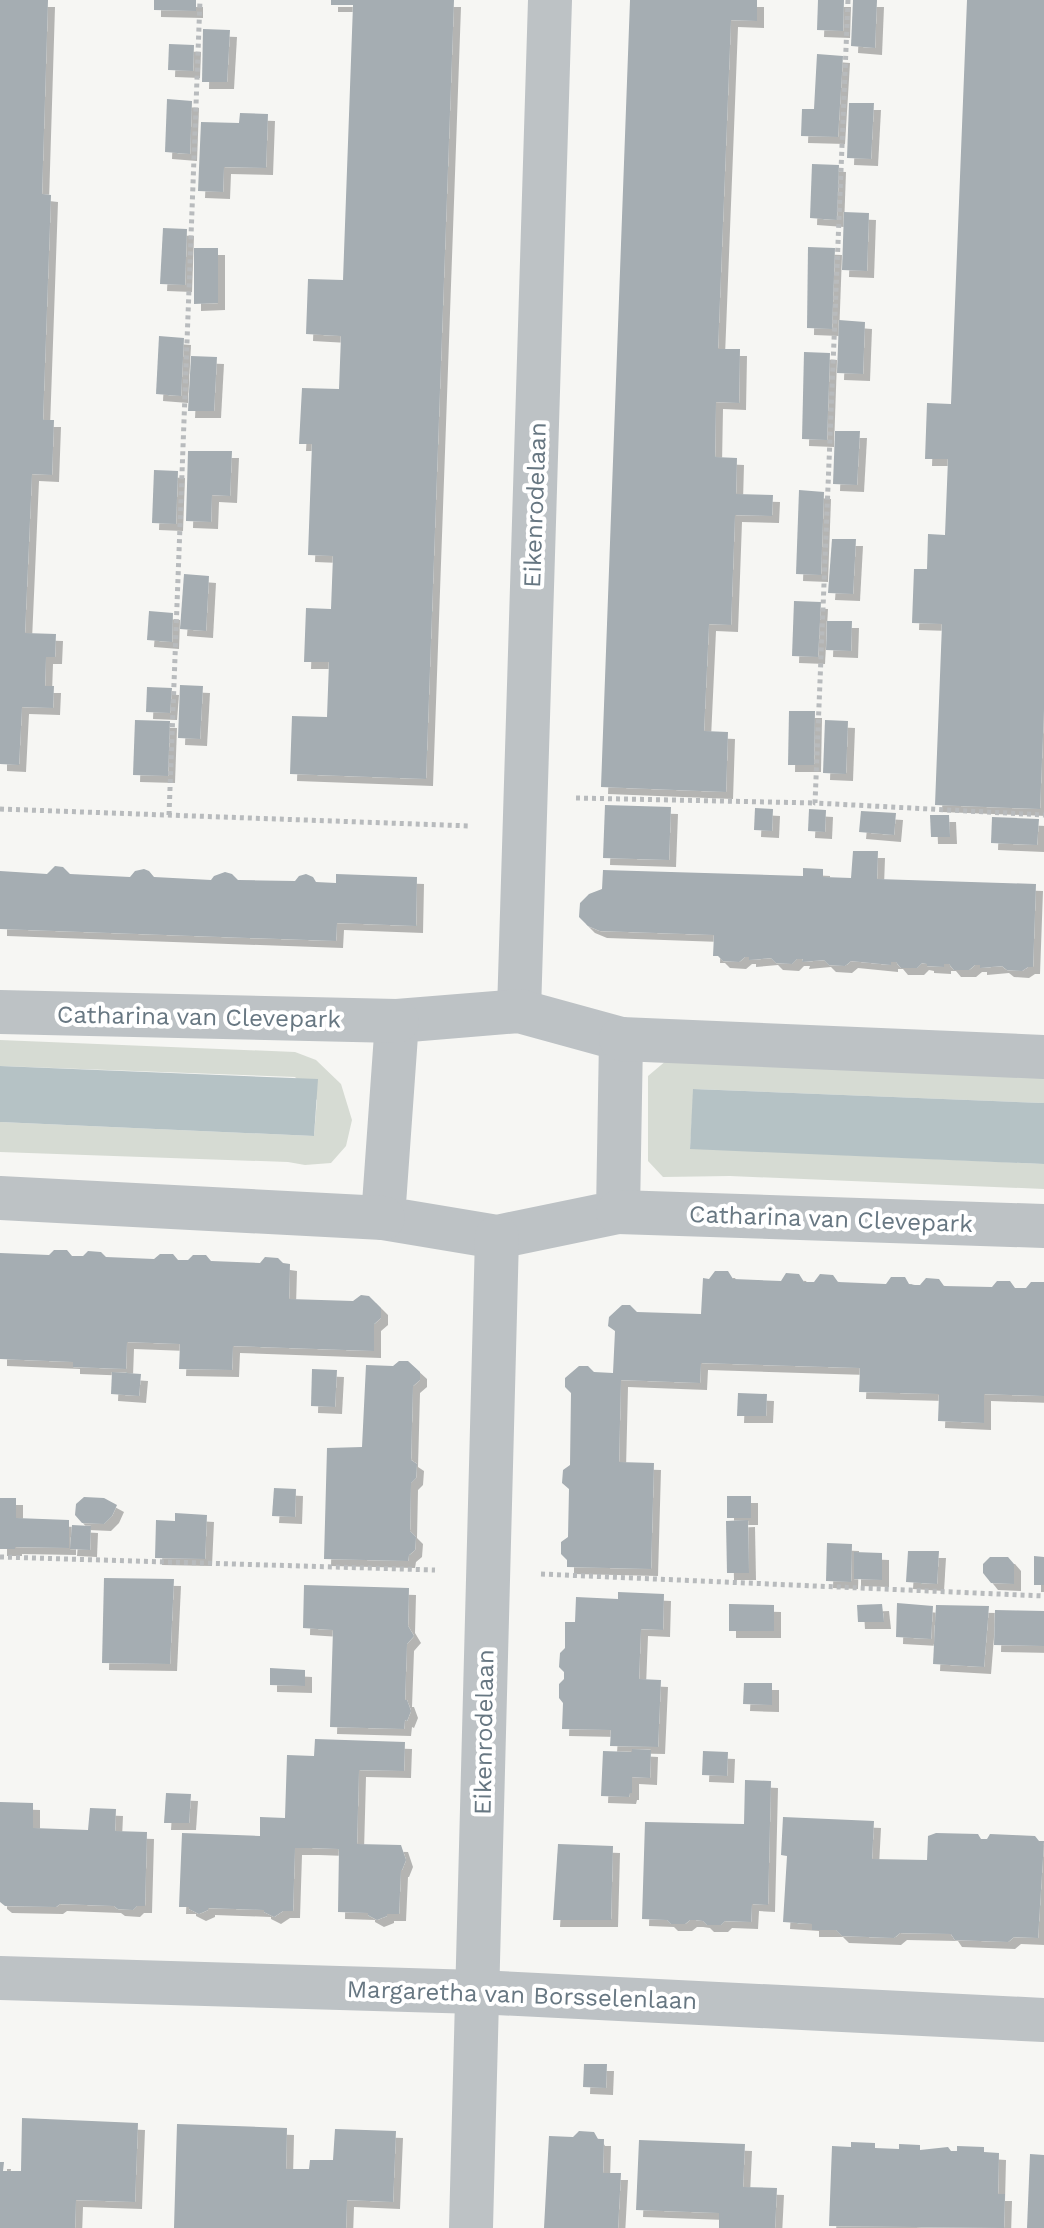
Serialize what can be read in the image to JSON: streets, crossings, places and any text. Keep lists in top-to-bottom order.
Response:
{
  "streets": {
    "street": ["Eikenrodelaan", "Catharina van Clevepark", "Margaretha van Borsselenlaan"]
  },
  "crossings": [
    ["Eikenrodelaan", "Catharina van Clevepark"],
    ["Eikenrodelaan", "Margaretha van Borsselenlaan"]
  ]
}
